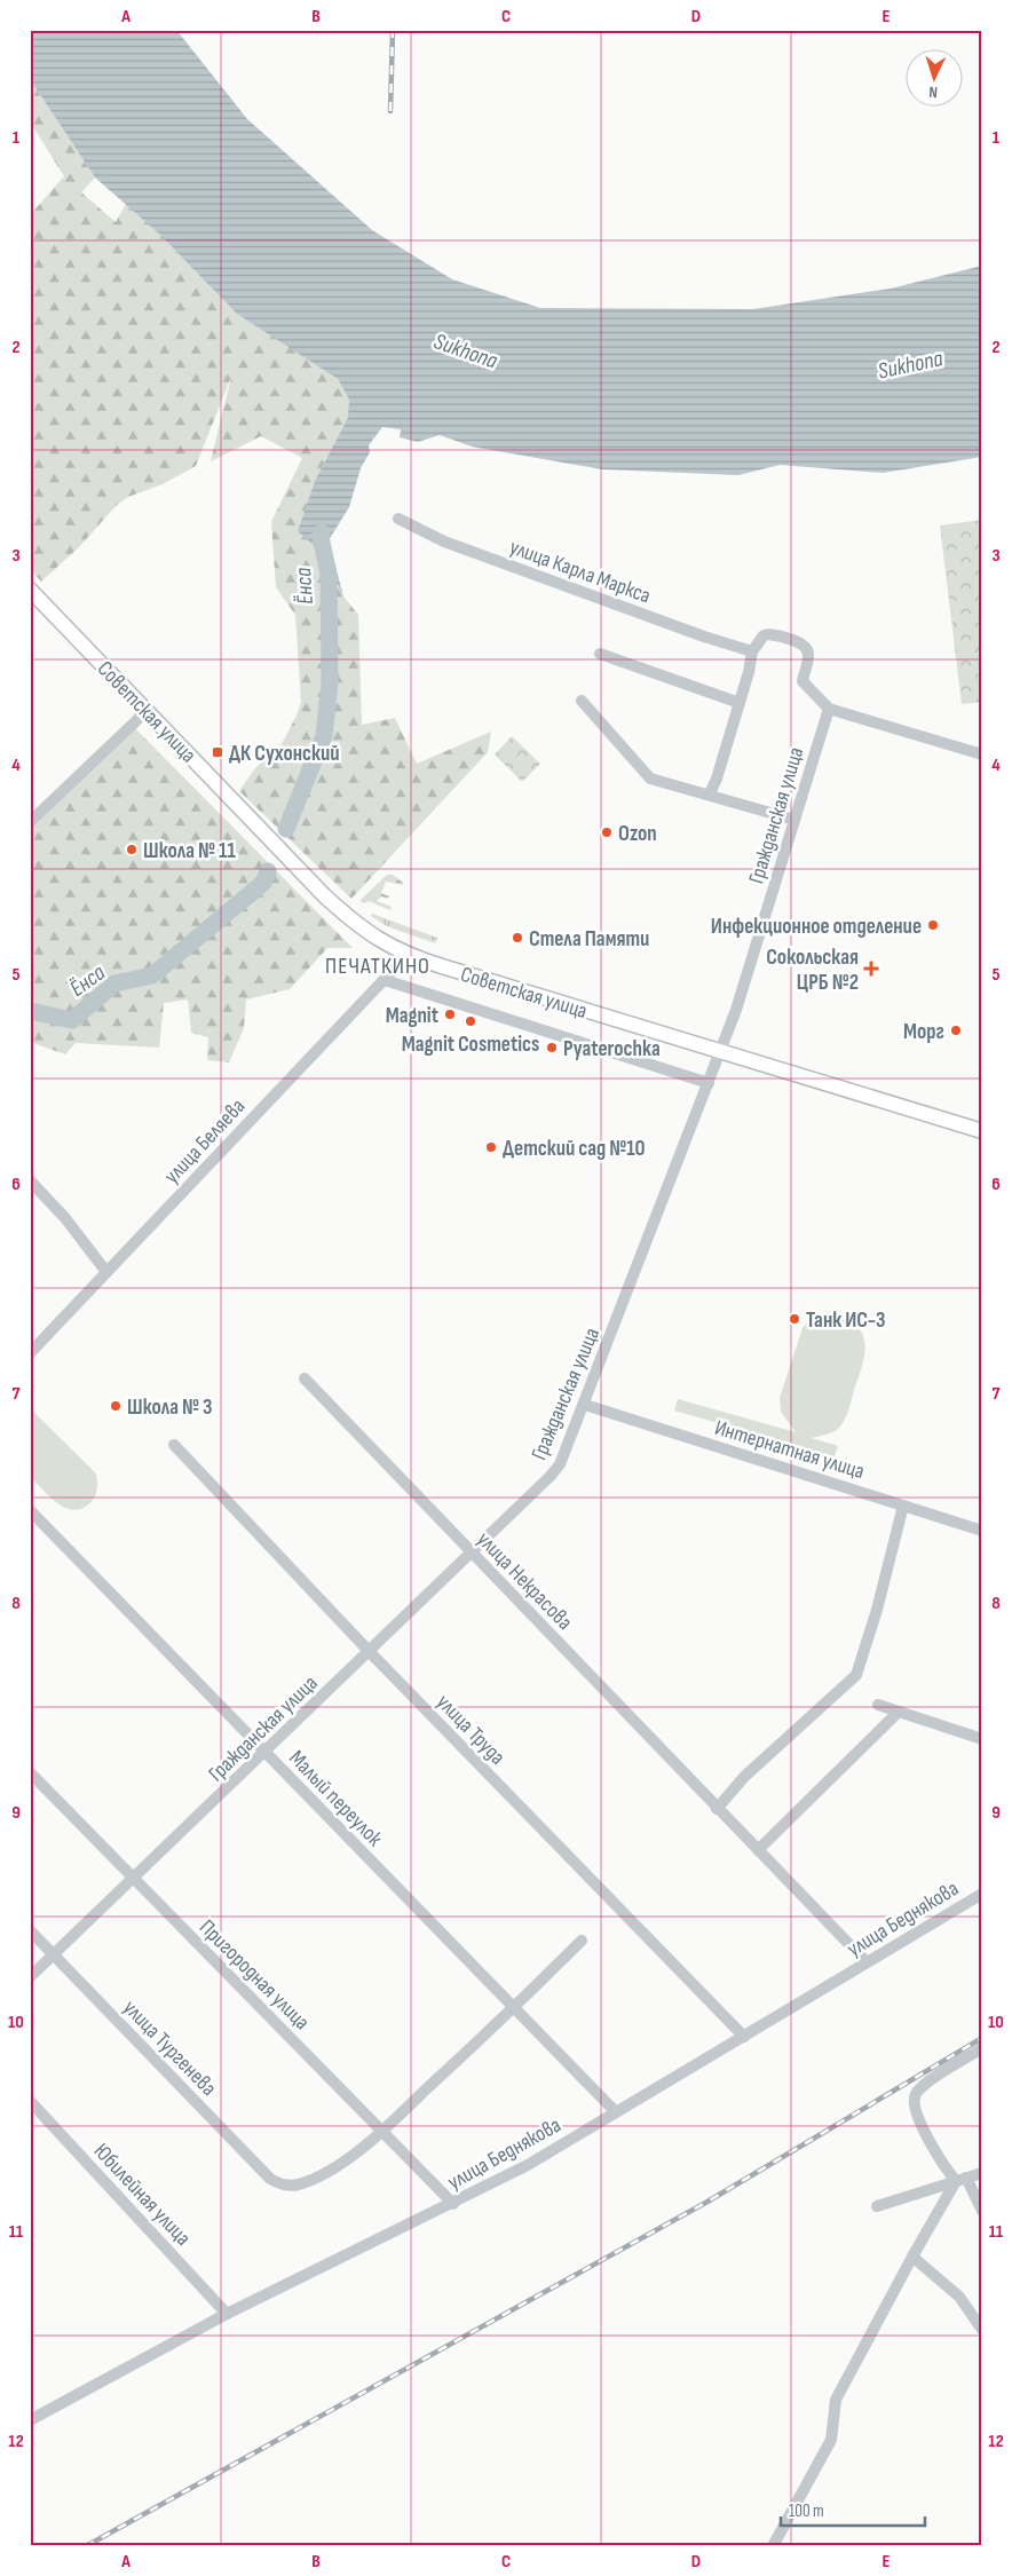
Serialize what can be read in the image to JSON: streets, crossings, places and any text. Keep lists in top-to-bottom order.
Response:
{
  "streets": {
    "main road": ["Советская улица"],
    "street": [
      "улица Карла Маркса",
      "Гражданская улица",
      "улица Беляева",
      "Интернатная улица",
      "улица Некрасова",
      "улица Труда",
      "Малый переулок",
      "улица Беднякова",
      "Пригородная улица",
      "улица Тургенева",
      "Юбилейная улица"
    ]
  },
  "crossings": [
    ["Советская улица", "Гражданская улица"],
    ["Советская улица", "улица Беляева"],
    ["Гражданская улица", "Интернатная улица"],
    ["Гражданская улица", "улица Некрасова"],
    ["Гражданская улица", "улица Труда"],
    ["Гражданская улица", "Малый переулок"],
    ["Гражданская улица", "Пригородная улица"],
    ["Гражданская улица", "улица Тургенева"],
    ["улица Некрасова", "улица Беднякова"],
    ["улица Труда", "улица Беднякова"],
    ["Малый переулок", "улица Беднякова"],
    ["улица Беднякова", "Пригородная улица"],
    ["улица Беднякова", "Юбилейная улица"],
    ["Пригородная улица", "улица Тургенева"]
  ],
  "districts": ["ПЕЧАТКИНО"],
  "water": ["Sukhona", "Ёнса"],
  "places": {
    "transit": ["ДК Сухонский"],
    "other": [
      "Ozon",
      "Школа № 11",
      "Инфекционное отделение",
      "Стела Памяти",
      "Magnit",
      "Magnit Cosmetics",
      "Морг",
      "Pyaterochka",
      "Детский сад №10",
      "Танк ИС-3",
      "Школа № 3"
    ],
    "health": ["Сокольская ЦРБ №2"]
  },
  "scale_bar": "100 m",
  "north": "bottom",
  "grid": {
    "columns": [
      "A",
      "B",
      "C",
      "D",
      "E"
    ],
    "rows": [
      "1",
      "2",
      "3",
      "4",
      "5",
      "6",
      "7",
      "8",
      "9",
      "10",
      "11",
      "12"
    ]
  }
}
